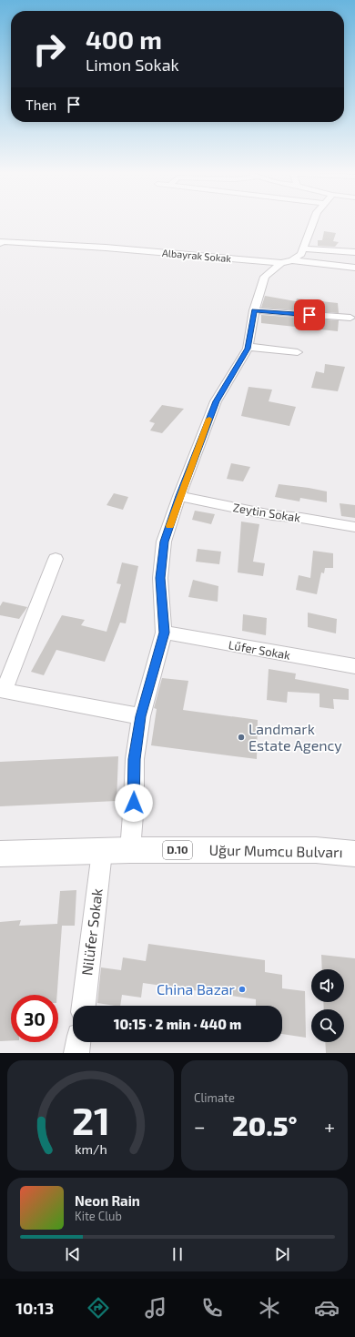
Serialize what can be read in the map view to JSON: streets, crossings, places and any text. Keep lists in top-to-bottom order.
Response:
{
  "streets": {
    "main road": ["D.10", "Uğur Mumcu Bulvarı"],
    "street": [
      "Albayrak Sokak",
      "Zeytin Sokak",
      "Lűfer Sokak",
      "Nilüfer Sokak"
    ]
  },
  "crossings": [
    ["Uğur Mumcu Bulvarı", "Nilüfer Sokak"]
  ],
  "places": ["Landmark Estate Agency", "China Bazar"],
  "page": {
    "turn": ["400 m", "Limon Sokak"],
    "then": "Then",
    "limit": "30",
    "trip": "10:15 · 2 min · 440 m",
    "tile": "Climate",
    "heat": ["−", "20.5°", "+"],
    "song": ["Neon Rain", "Kite Club"],
    "tabs": "10:13",
    "gauge": ["21", "km/h"]
  }
}
